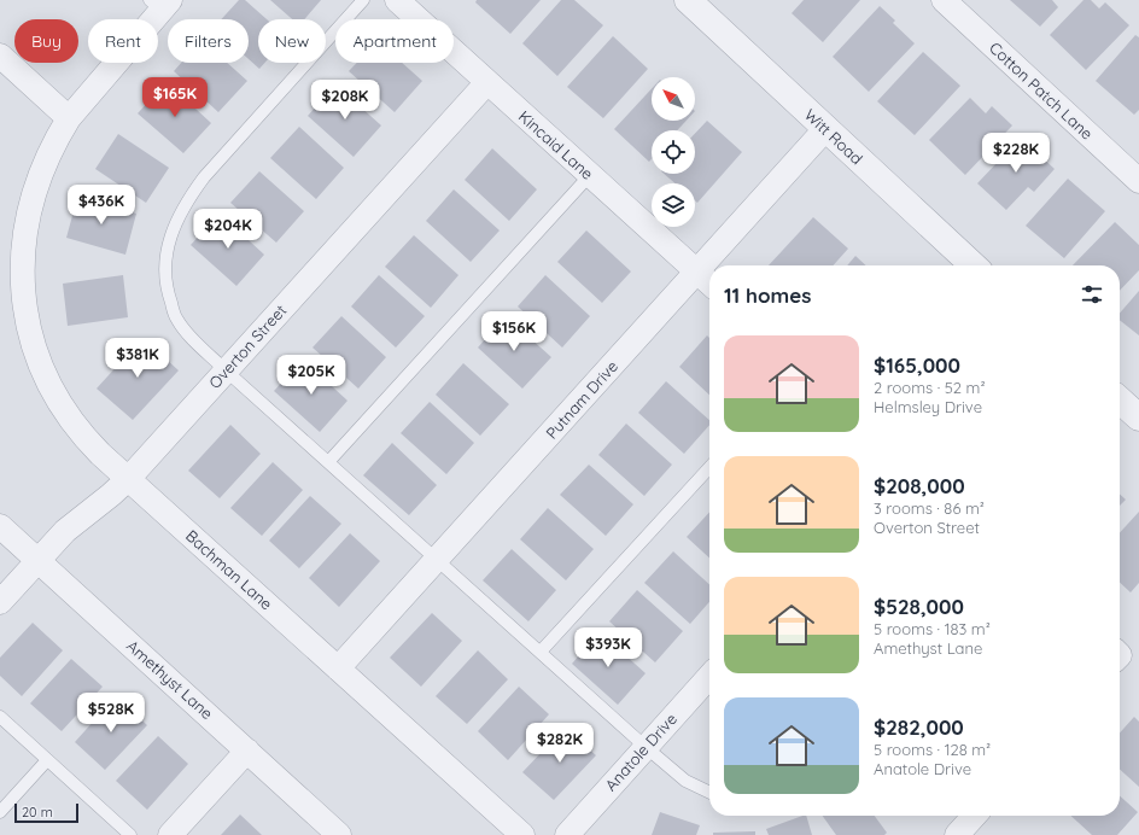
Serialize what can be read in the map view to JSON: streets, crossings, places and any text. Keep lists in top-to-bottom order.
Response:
{
  "streets": {
    "street": [
      "Cotton Patch Lane",
      "Witt Road",
      "Kincaid Lane",
      "Overton Street",
      "Putnam Drive",
      "Bachman Lane",
      "Amethyst Lane",
      "Anatole Drive"
    ]
  },
  "crossings": [
    ["Witt Road", "Putnam Drive"],
    ["Kincaid Lane", "Overton Street"],
    ["Kincaid Lane", "Putnam Drive"],
    ["Overton Street", "Bachman Lane"],
    ["Overton Street", "Amethyst Lane"],
    ["Putnam Drive", "Bachman Lane"]
  ],
  "scale_bar": "20 m",
  "north": "top left",
  "page": {
    "chip": [
      "Buy",
      "Rent",
      "Filters",
      "New",
      "Apartment"
    ],
    "price": [
      "$165K",
      "$208K",
      "$228K",
      "$436K",
      "$204K",
      "$156K",
      "$381K",
      "$205K",
      "$393K",
      "$528K",
      "$282K"
    ],
    "heading": "11 homes",
    "list": [
      {
        "name": "$165,000",
        "note": "2 rooms · 52 m² · Helmsley Drive"
      },
      {
        "name": "$208,000",
        "note": "3 rooms · 86 m² · Overton Street"
      },
      {
        "name": "$528,000",
        "note": "5 rooms · 183 m² · Amethyst Lane"
      },
      {
        "name": "$282,000",
        "note": "5 rooms · 128 m² · Anatole Drive"
      }
    ],
    "scale": "20 m"
  }
}
